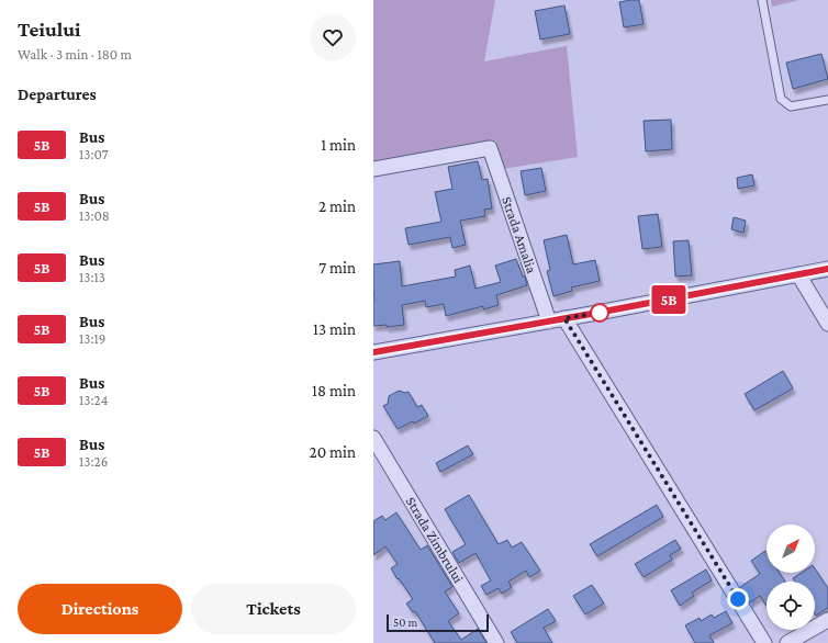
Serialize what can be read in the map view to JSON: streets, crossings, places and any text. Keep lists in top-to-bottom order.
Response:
{
  "streets": {
    "street": ["Strada Amalia", "Strada Zimbrului"]
  },
  "lines": ["bus line 5B"],
  "scale_bar": "50 m",
  "north": "top right",
  "page": {
    "heading": [
      ["Teiului", "Walk · 3 min · 180 m"],
      "Departures"
    ],
    "on_map": "5B",
    "list": [
      {
        "mark": "5B",
        "name": "Bus",
        "note": "13:07",
        "value": "1 min"
      },
      {
        "mark": "5B",
        "name": "Bus",
        "note": "13:08",
        "value": "2 min"
      },
      {
        "mark": "5B",
        "name": "Bus",
        "note": "13:13",
        "value": "7 min"
      },
      {
        "mark": "5B",
        "name": "Bus",
        "note": "13:19",
        "value": "13 min"
      },
      {
        "mark": "5B",
        "name": "Bus",
        "note": "13:24",
        "value": "18 min"
      },
      {
        "mark": "5B",
        "name": "Bus",
        "note": "13:26",
        "value": "20 min"
      }
    ],
    "buttons": ["Directions", "Tickets"],
    "scale": "50 m"
  }
}
